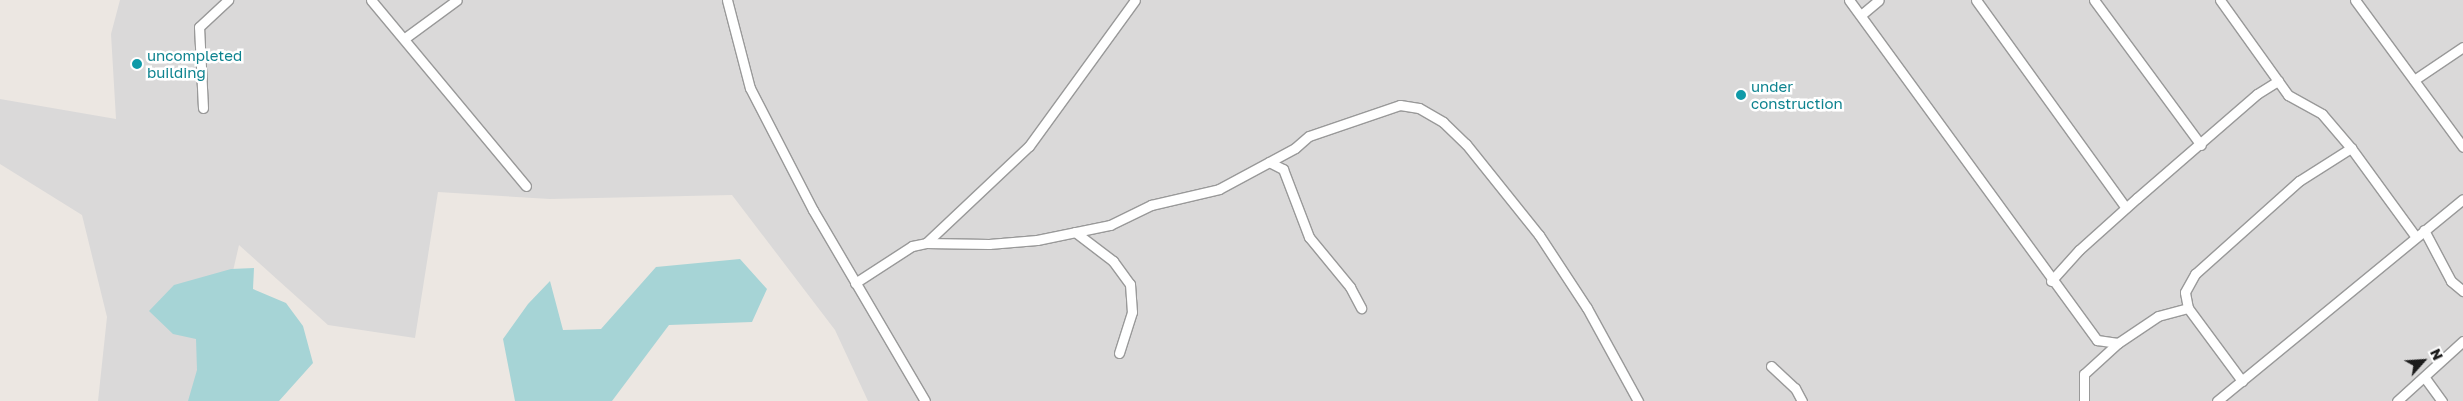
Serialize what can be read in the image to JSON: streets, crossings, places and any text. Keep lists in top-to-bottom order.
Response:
{
  "places": ["uncompleted building", "under construction"],
  "north": "top right"
}
